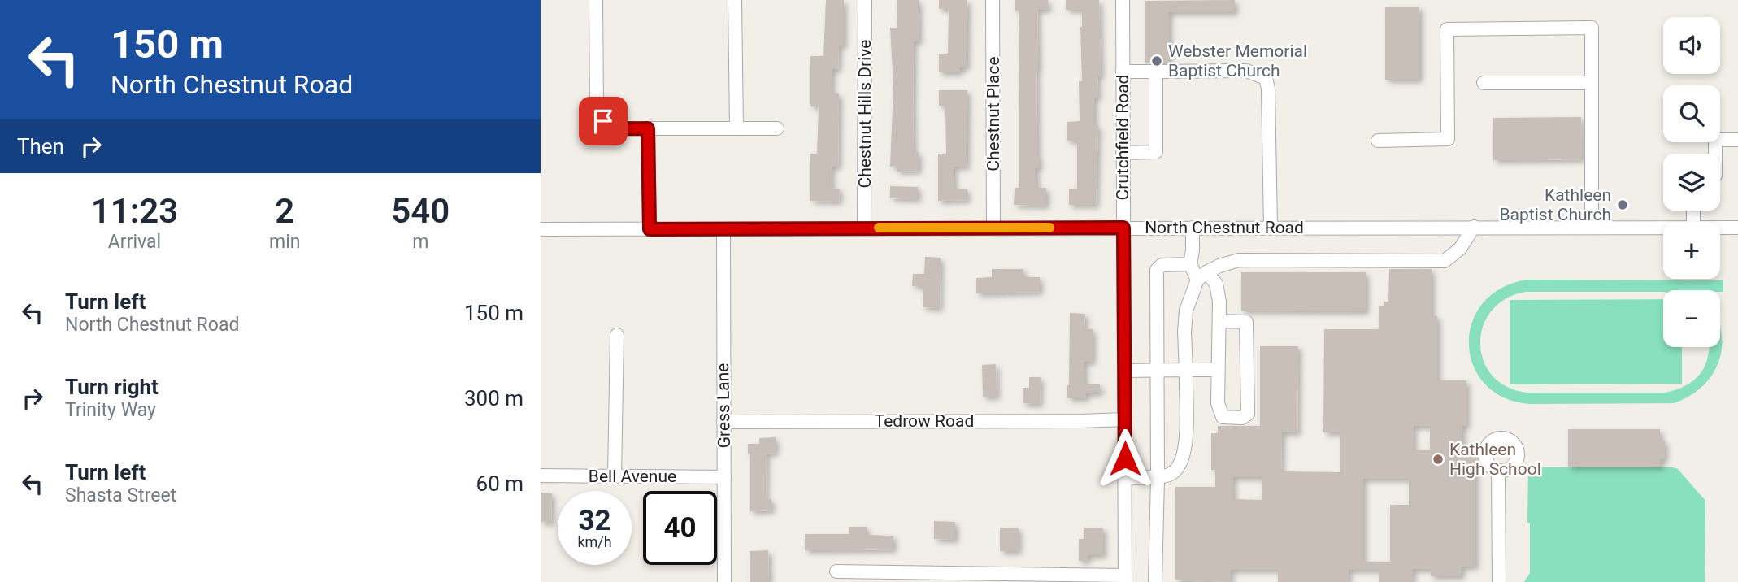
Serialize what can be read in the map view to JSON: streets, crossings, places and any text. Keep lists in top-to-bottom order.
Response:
{
  "streets": {
    "street": [
      "Chestnut Hills Drive",
      "Chestnut Place",
      "Crutchfield Road",
      "North Chestnut Road",
      "Gress Lane",
      "Tedrow Road",
      "Bell Avenue"
    ]
  },
  "crossings": [
    ["Chestnut Hills Drive", "North Chestnut Road"],
    ["Chestnut Place", "North Chestnut Road"],
    ["Crutchfield Road", "North Chestnut Road"],
    ["Crutchfield Road", "Tedrow Road"],
    ["North Chestnut Road", "Gress Lane"],
    ["Gress Lane", "Tedrow Road"],
    ["Gress Lane", "Bell Avenue"]
  ],
  "places": ["Webster Memorial Baptist Church", "Kathleen Baptist Church", "Kathleen High School"],
  "page": {
    "turn": ["150 m", "North Chestnut Road"],
    "map_buttons": ["+", "−"],
    "then": "Then",
    "eta": [
      "11:23",
      "Arrival",
      "2",
      "min",
      "540",
      "m"
    ],
    "list": [
      {
        "name": "Turn left",
        "note": "North Chestnut Road",
        "value": "150 m"
      },
      {
        "name": "Turn right",
        "note": "Trinity Way",
        "value": "300 m"
      },
      {
        "name": "Turn left",
        "note": "Shasta Street",
        "value": "60 m"
      }
    ],
    "speed": "32 km/h",
    "limit": "40"
  }
}
